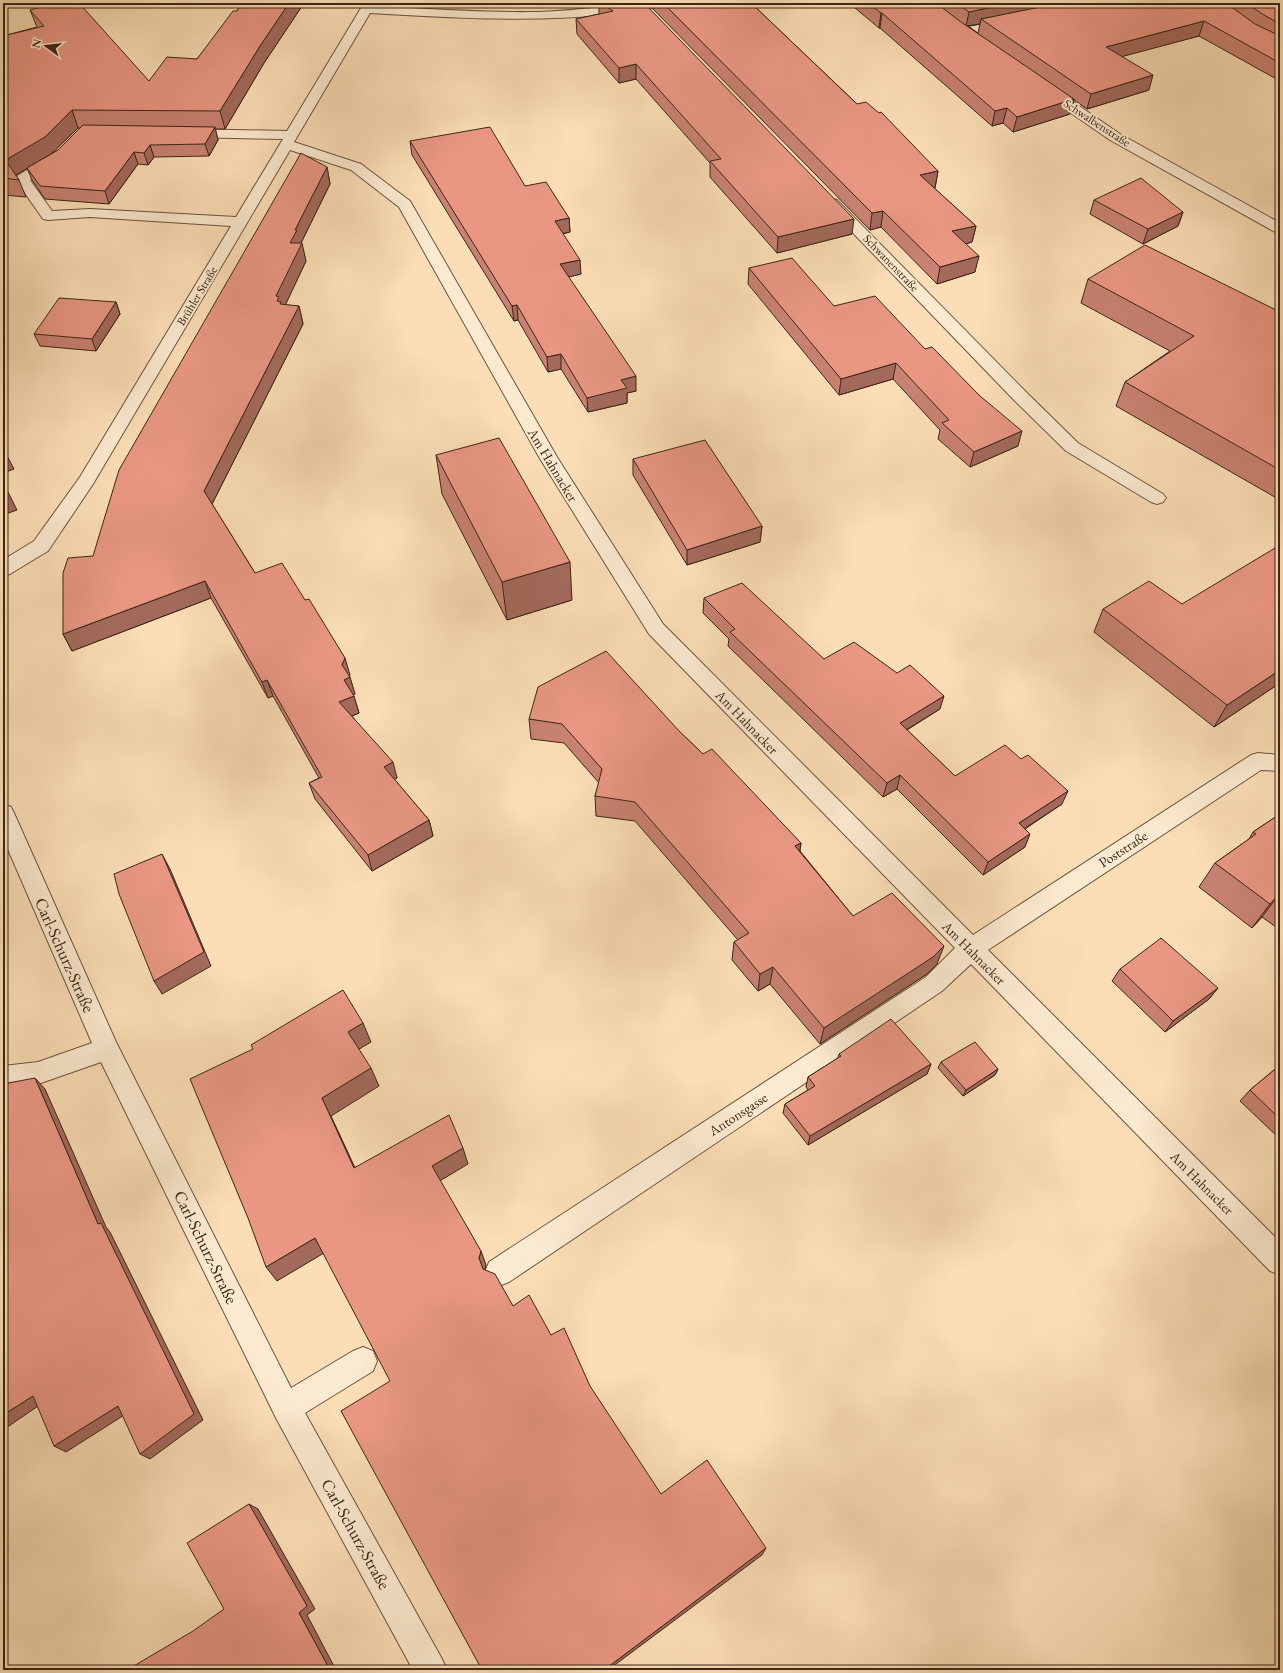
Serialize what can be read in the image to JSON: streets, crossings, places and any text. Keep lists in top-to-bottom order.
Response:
{
  "streets": {
    "street": [
      "Schwalbenstraße",
      "Schwanenstraße",
      "Brühler Straße",
      "Am Hahnacker",
      "Poststraße",
      "Carl-Schurz-Straße",
      "Antonsgasse"
    ]
  },
  "crossings": [
    ["Brühler Straße", "Am Hahnacker"],
    ["Am Hahnacker", "Poststraße"],
    ["Am Hahnacker", "Antonsgasse"],
    ["Poststraße", "Antonsgasse"]
  ],
  "north": "left"
}
